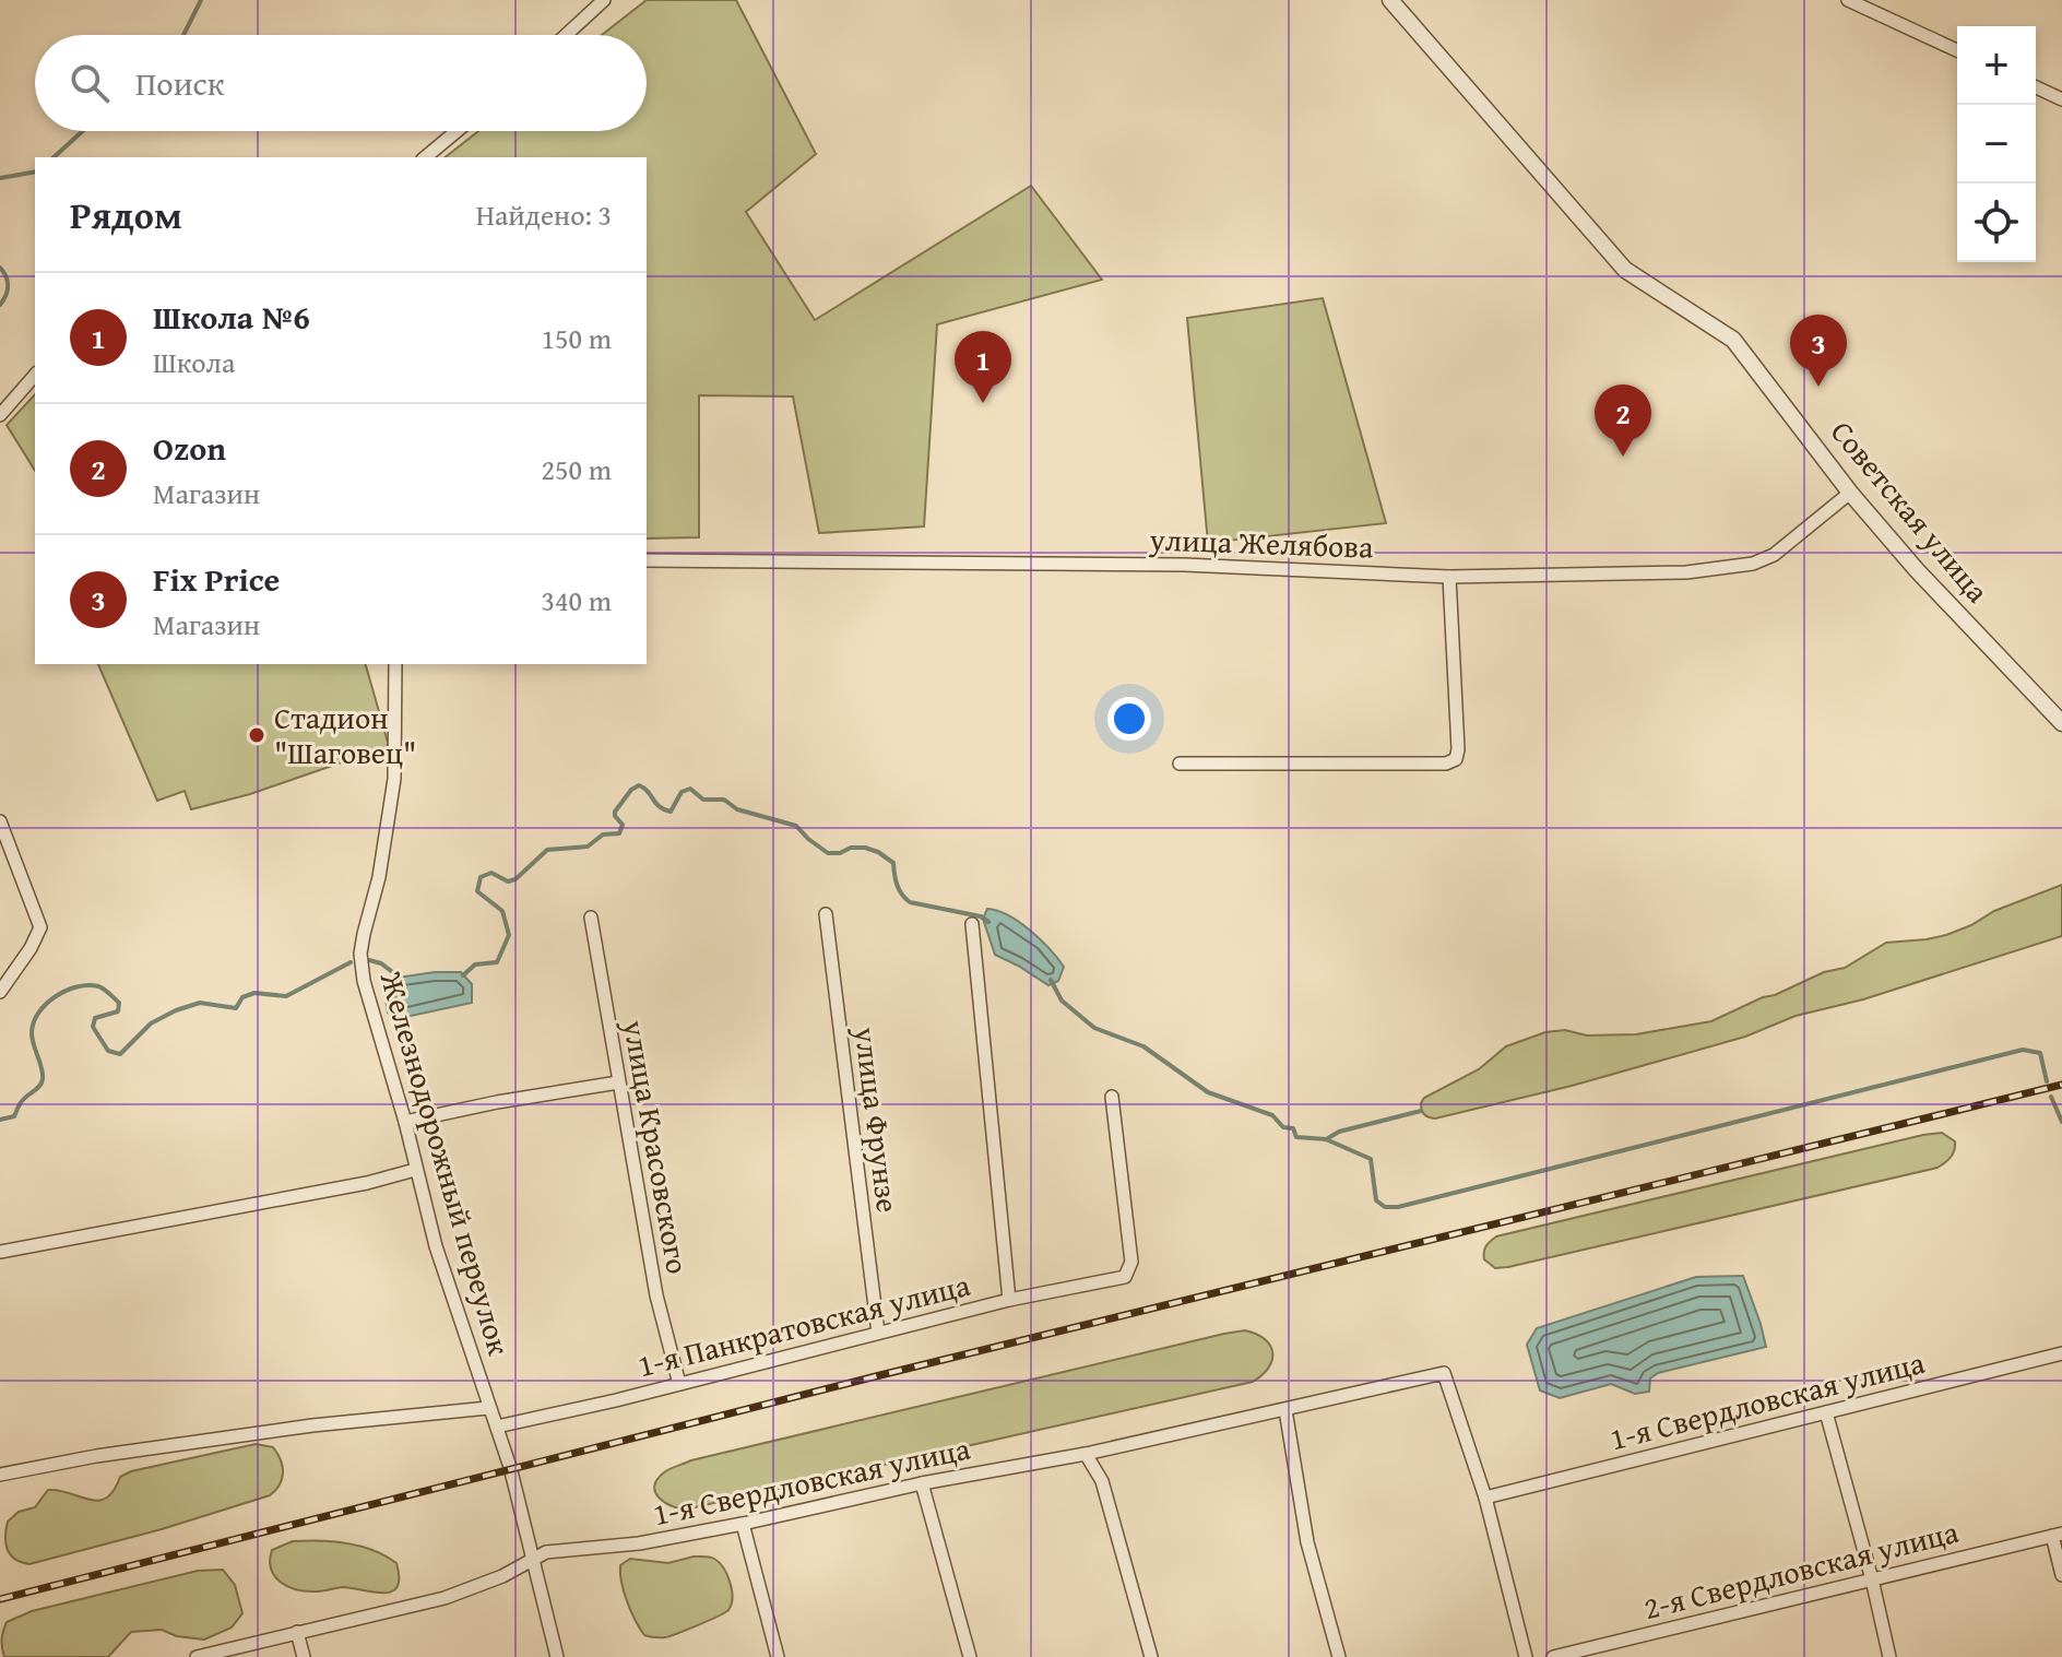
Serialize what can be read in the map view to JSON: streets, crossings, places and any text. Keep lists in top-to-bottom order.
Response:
{
  "streets": {
    "street": [
      "Советская улица",
      "улица Желябова",
      "улица Фрунзе",
      "улица Красовского",
      "Железнодорожный переулок",
      "1-я Панкратовская улица",
      "1-я Свердловская улица",
      "2-я Свердловская улица"
    ]
  },
  "crossings": [
    ["Советская улица", "улица Желябова"],
    ["улица Фрунзе", "1-я Панкратовская улица"],
    ["улица Красовского", "1-я Панкратовская улица"],
    ["Железнодорожный переулок", "1-я Панкратовская улица"],
    ["Железнодорожный переулок", "1-я Свердловская улица"]
  ],
  "places": ["Стадион \"Шаговец\""],
  "page": {
    "map_buttons": ["+", "−"],
    "search": "Поиск",
    "heading": ["Рядом", "Найдено: 3"],
    "list": [
      {
        "mark": "1",
        "name": "Школа №6",
        "note": "Школа",
        "value": "150 m"
      },
      {
        "mark": "2",
        "name": "Ozon",
        "note": "Магазин",
        "value": "250 m"
      },
      {
        "mark": "3",
        "name": "Fix Price",
        "note": "Магазин",
        "value": "340 m"
      }
    ],
    "pins": ["3", "1", "2"]
  }
}
